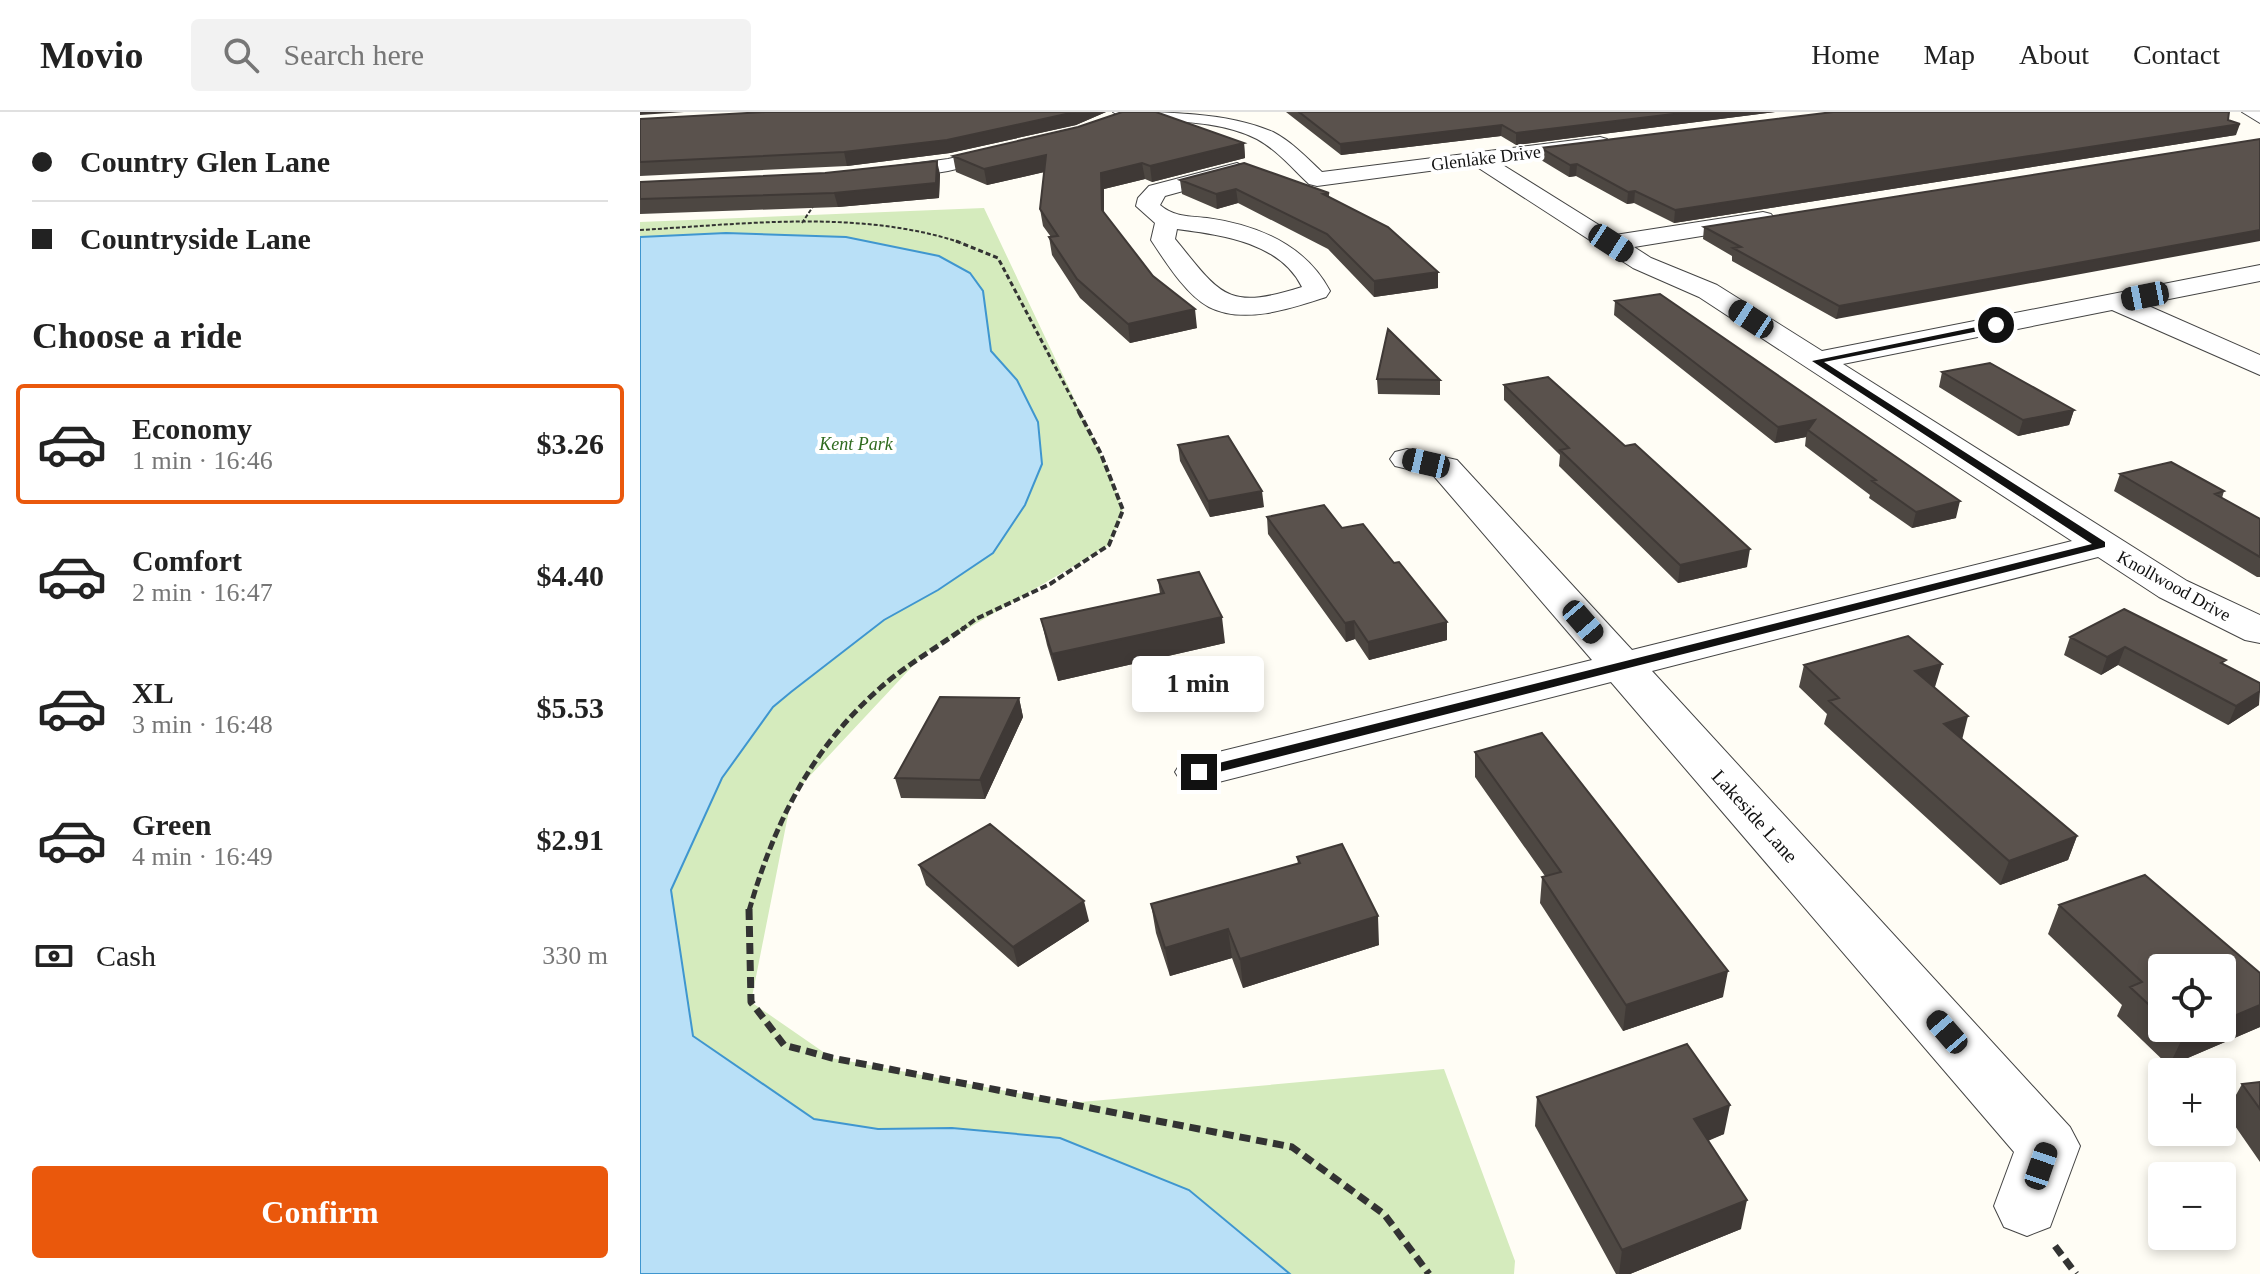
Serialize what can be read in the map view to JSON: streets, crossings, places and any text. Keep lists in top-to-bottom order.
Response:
{
  "streets": {
    "street": ["Glenlake Drive", "Knollwood Drive", "Lakeside Lane"]
  },
  "crossings": [
    ["Glenlake Drive", "Knollwood Drive"]
  ],
  "parks": ["Kent Park"],
  "page": {
    "header": "Movio",
    "search": "Search here",
    "nav": [
      "Home",
      "Map",
      "About",
      "Contact"
    ],
    "banner": ["Country Glen Lane", "Countryside Lane"],
    "heading": "Choose a ride",
    "list": [
      {
        "name": "Economy",
        "note": "1 min · 16:46",
        "value": "$3.26"
      },
      {
        "name": "Comfort",
        "note": "2 min · 16:47",
        "value": "$4.40"
      },
      {
        "name": "XL",
        "note": "3 min · 16:48",
        "value": "$5.53"
      },
      {
        "name": "Green",
        "note": "4 min · 16:49",
        "value": "$2.91"
      }
    ],
    "bubble": "1 min",
    "pay": ["Cash", "330 m"],
    "map_buttons": ["+", "−"],
    "buttons": "Confirm"
  }
}
